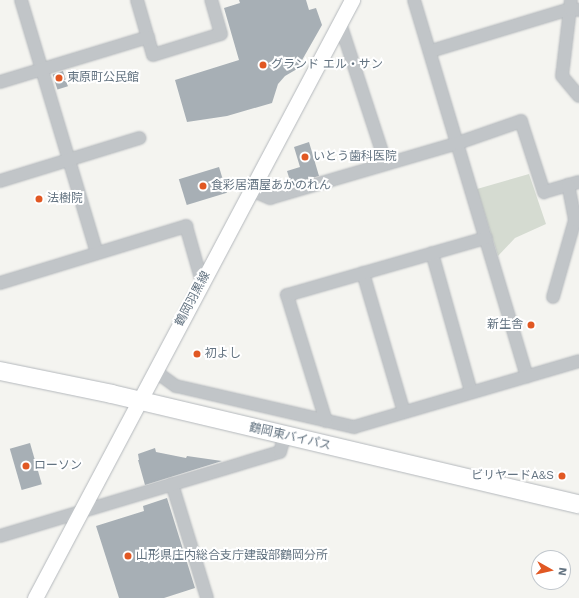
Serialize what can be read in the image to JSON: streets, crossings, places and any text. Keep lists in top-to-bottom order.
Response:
{
  "streets": {
    "highway": ["鶴岡東バイパス"],
    "main road": ["鶴岡羽黒線"]
  },
  "crossings": [
    ["鶴岡羽黒線", "鶴岡東バイパス"]
  ],
  "places": [
    "グランド エル・サン",
    "東原町公民館",
    "いとう歯科医院",
    "食彩居酒屋あかのれん",
    "法樹院",
    "新生舎",
    "初よし",
    "ローソン",
    "ビリヤードA&S",
    "山形県庄内総合支庁建設部鶴岡分所"
  ],
  "north": "right"
}
